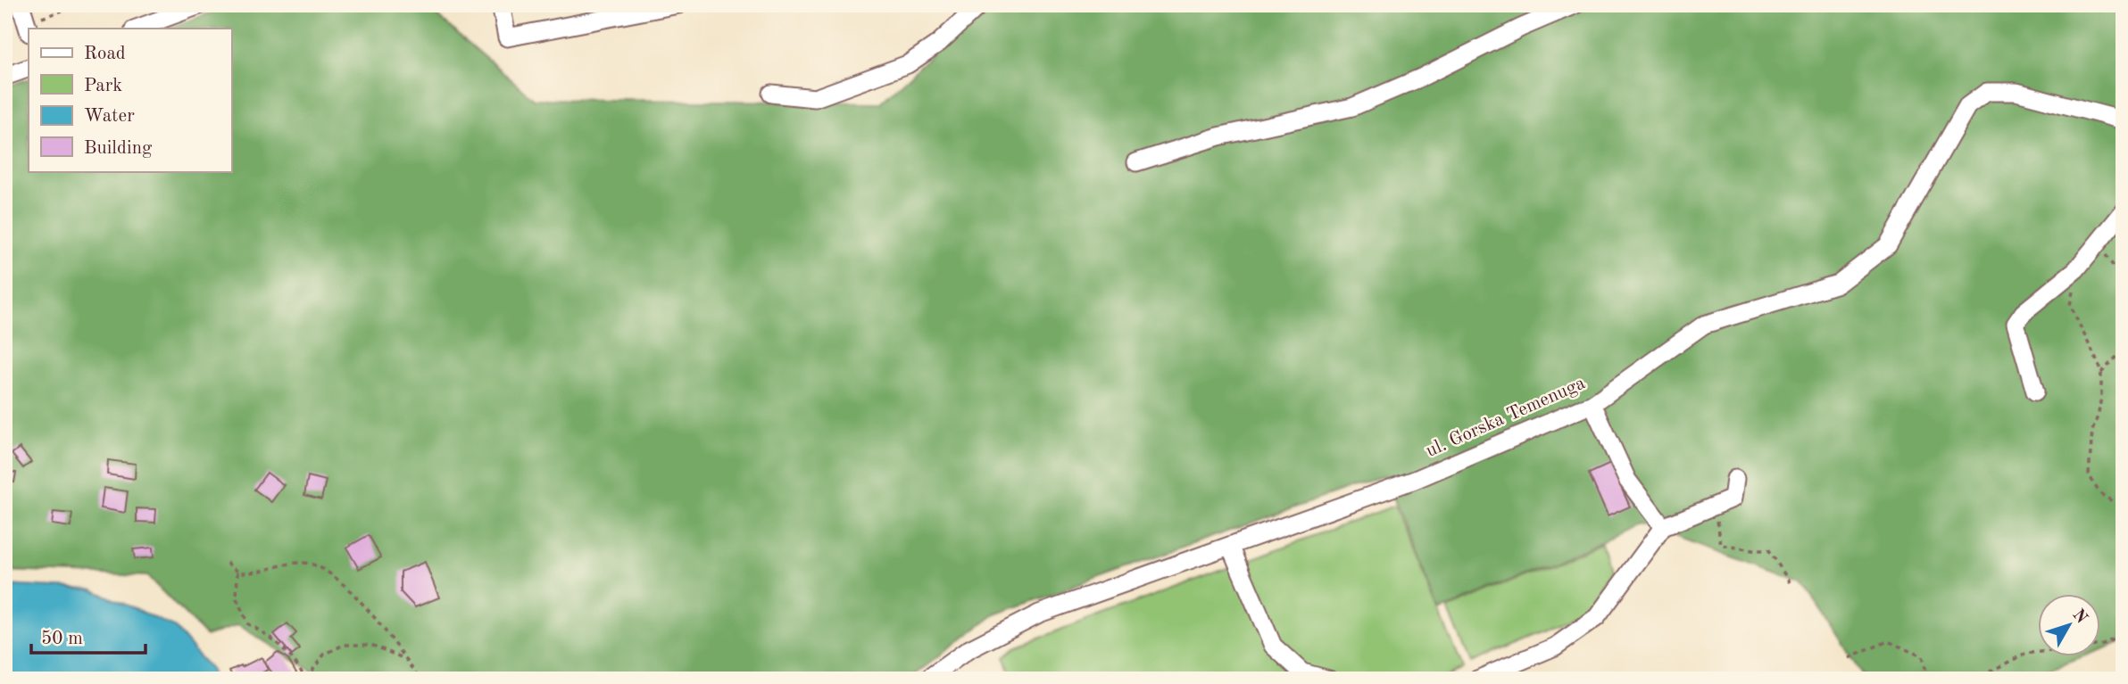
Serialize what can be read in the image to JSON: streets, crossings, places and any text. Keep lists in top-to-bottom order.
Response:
{
  "streets": {
    "street": ["ul. Gorska Temenuga"]
  },
  "legend": [
    "Road",
    "Park",
    "Water",
    "Building"
  ],
  "scale_bar": "50 m",
  "north": "top right"
}
